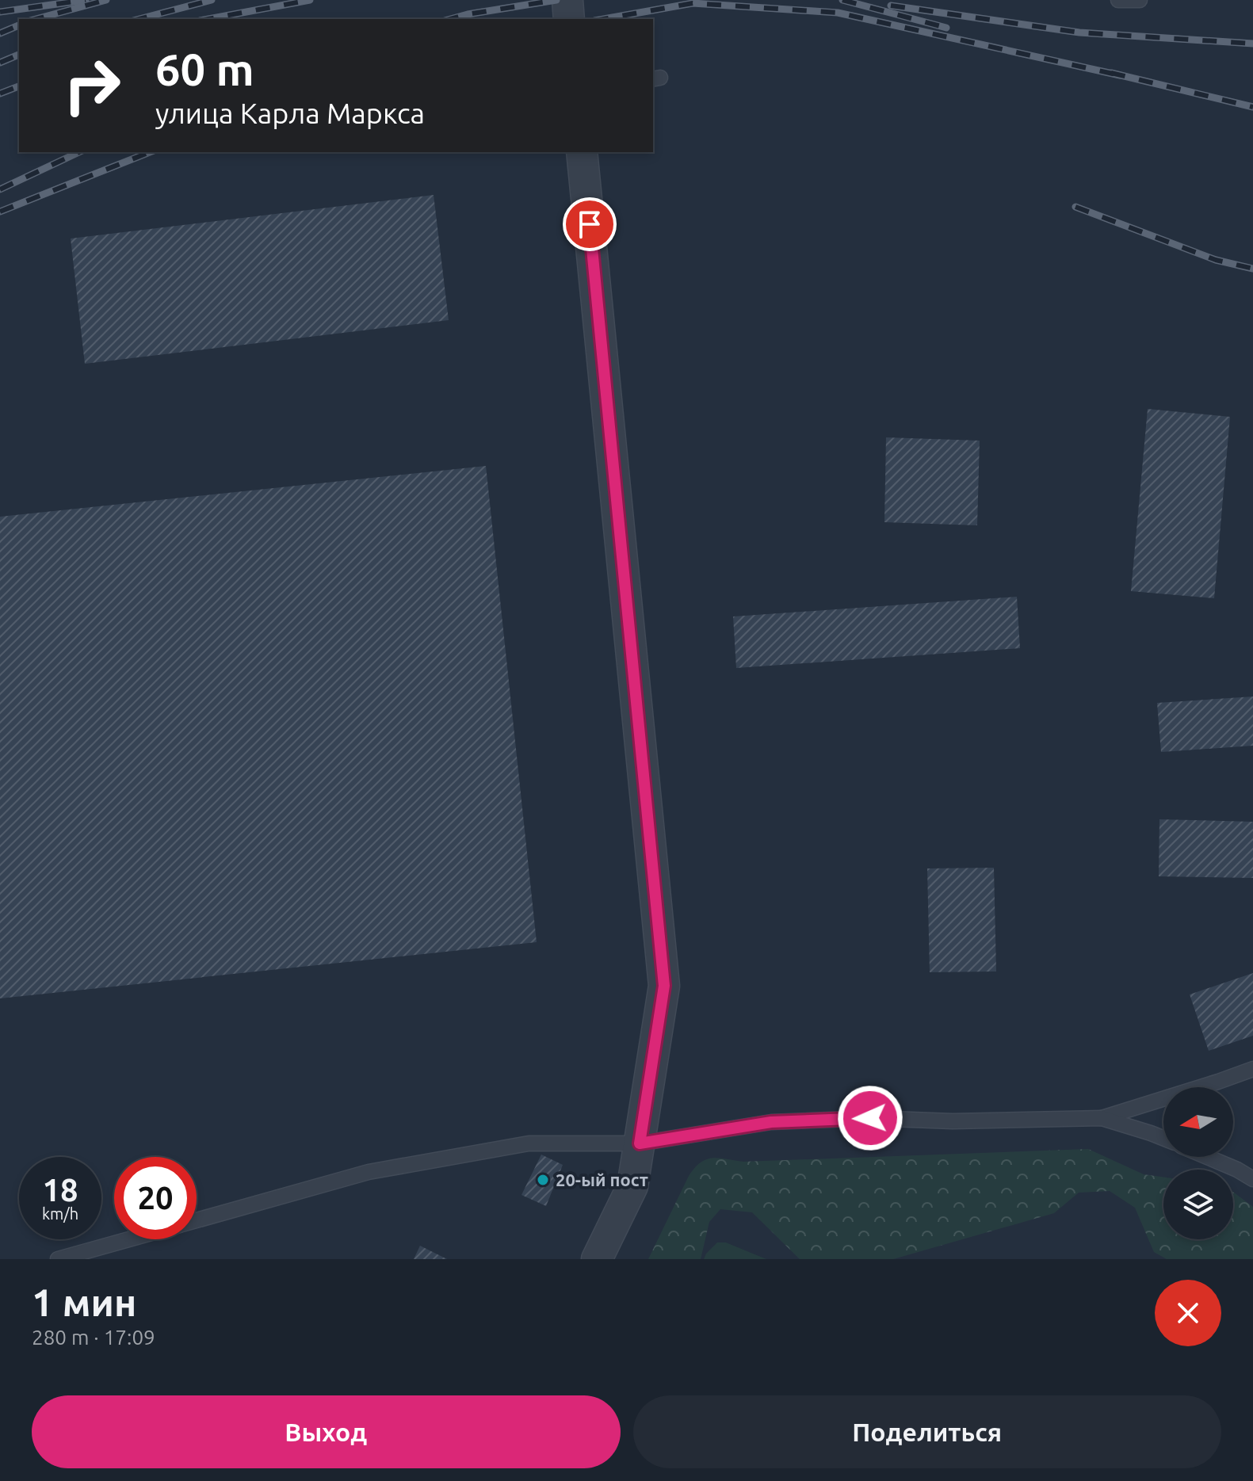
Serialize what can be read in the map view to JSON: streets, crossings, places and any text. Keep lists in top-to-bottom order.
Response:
{
  "places": ["20-ый пост"],
  "north": "left",
  "page": {
    "turn": ["60 m", "улица Карла Маркса"],
    "speed": "18 km/h",
    "limit": "20",
    "heading": ["1 мин", "280 m · 17:09"],
    "buttons": ["Выход", "Поделиться"]
  }
}
